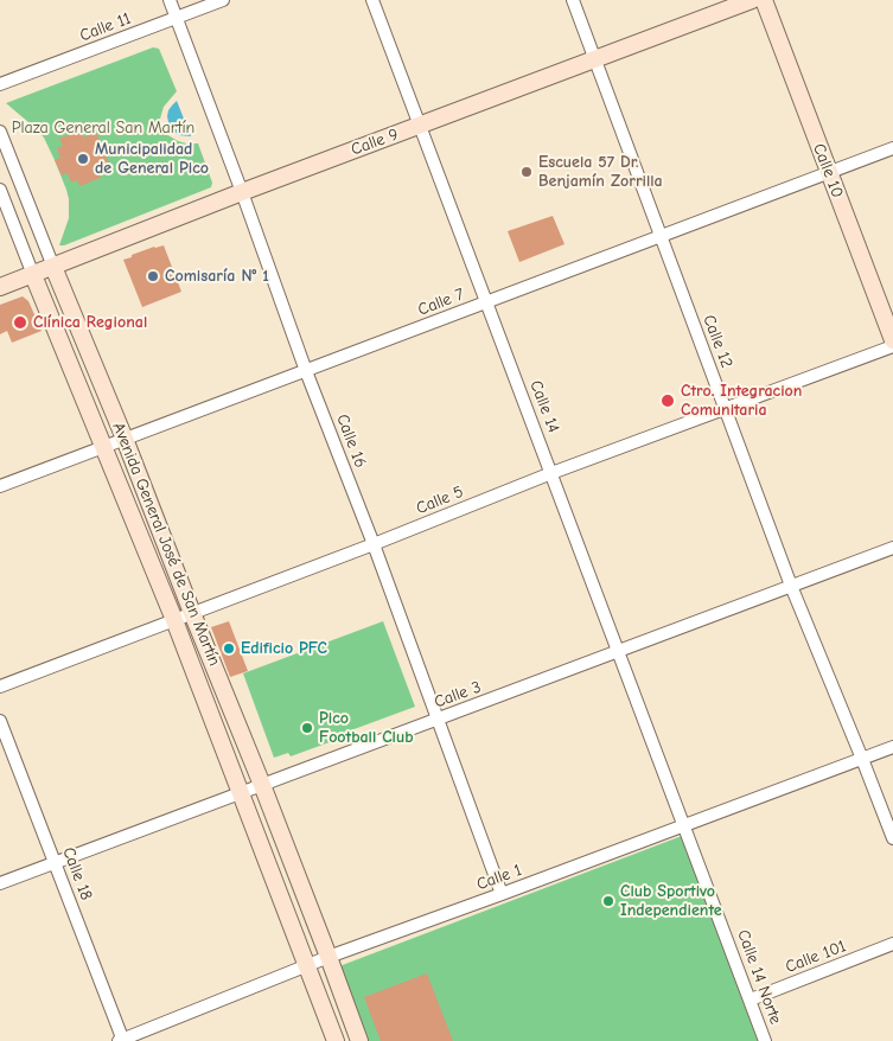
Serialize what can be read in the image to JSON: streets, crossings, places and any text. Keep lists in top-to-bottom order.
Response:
{
  "streets": {
    "main road": ["Calle 9", "Calle 10", "Avenida General José de San Martín"],
    "street": [
      "Calle 11",
      "Calle 7",
      "Calle 12",
      "Calle 14",
      "Calle 16",
      "Calle 5",
      "Calle 3",
      "Calle 18",
      "Calle 1",
      "Calle 101",
      "Calle 14 Norte"
    ]
  },
  "crossings": [
    ["Calle 11", "Calle 16"],
    ["Calle 9", "Calle 12"],
    ["Calle 9", "Calle 14"],
    ["Calle 9", "Calle 16"],
    ["Calle 9", "Avenida General José de San Martín"],
    ["Calle 10", "Calle 7"],
    ["Calle 7", "Calle 12"],
    ["Calle 7", "Calle 14"],
    ["Calle 7", "Calle 16"],
    ["Calle 7", "Avenida General José de San Martín"],
    ["Calle 12", "Calle 5"],
    ["Calle 12", "Calle 3"],
    ["Calle 12", "Calle 1"],
    ["Calle 14", "Calle 5"],
    ["Calle 14", "Calle 3"],
    ["Calle 14", "Calle 1"],
    ["Calle 14", "Calle 14 Norte"],
    ["Calle 16", "Calle 5"],
    ["Calle 16", "Calle 3"],
    ["Calle 16", "Calle 1"],
    ["Calle 5", "Avenida General José de San Martín"],
    ["Avenida General José de San Martín", "Calle 3"],
    ["Avenida General José de San Martín", "Calle 1"],
    ["Calle 3", "Calle 18"],
    ["Calle 18", "Calle 1"],
    ["Calle 1", "Calle 14 Norte"],
    ["Calle 101", "Calle 14 Norte"]
  ],
  "parks": ["Plaza General San Martín"],
  "places": [
    "Municipalidad de General Pico",
    "Escuela 57 Dr. Benjamín Zorrilla",
    "Comisaría N° 1",
    "Clínica Regional",
    "Ctro. Integracion Comunitaria",
    "Edificio PFC",
    "Pico Football Club",
    "Club Sportivo Independiente"
  ]
}
